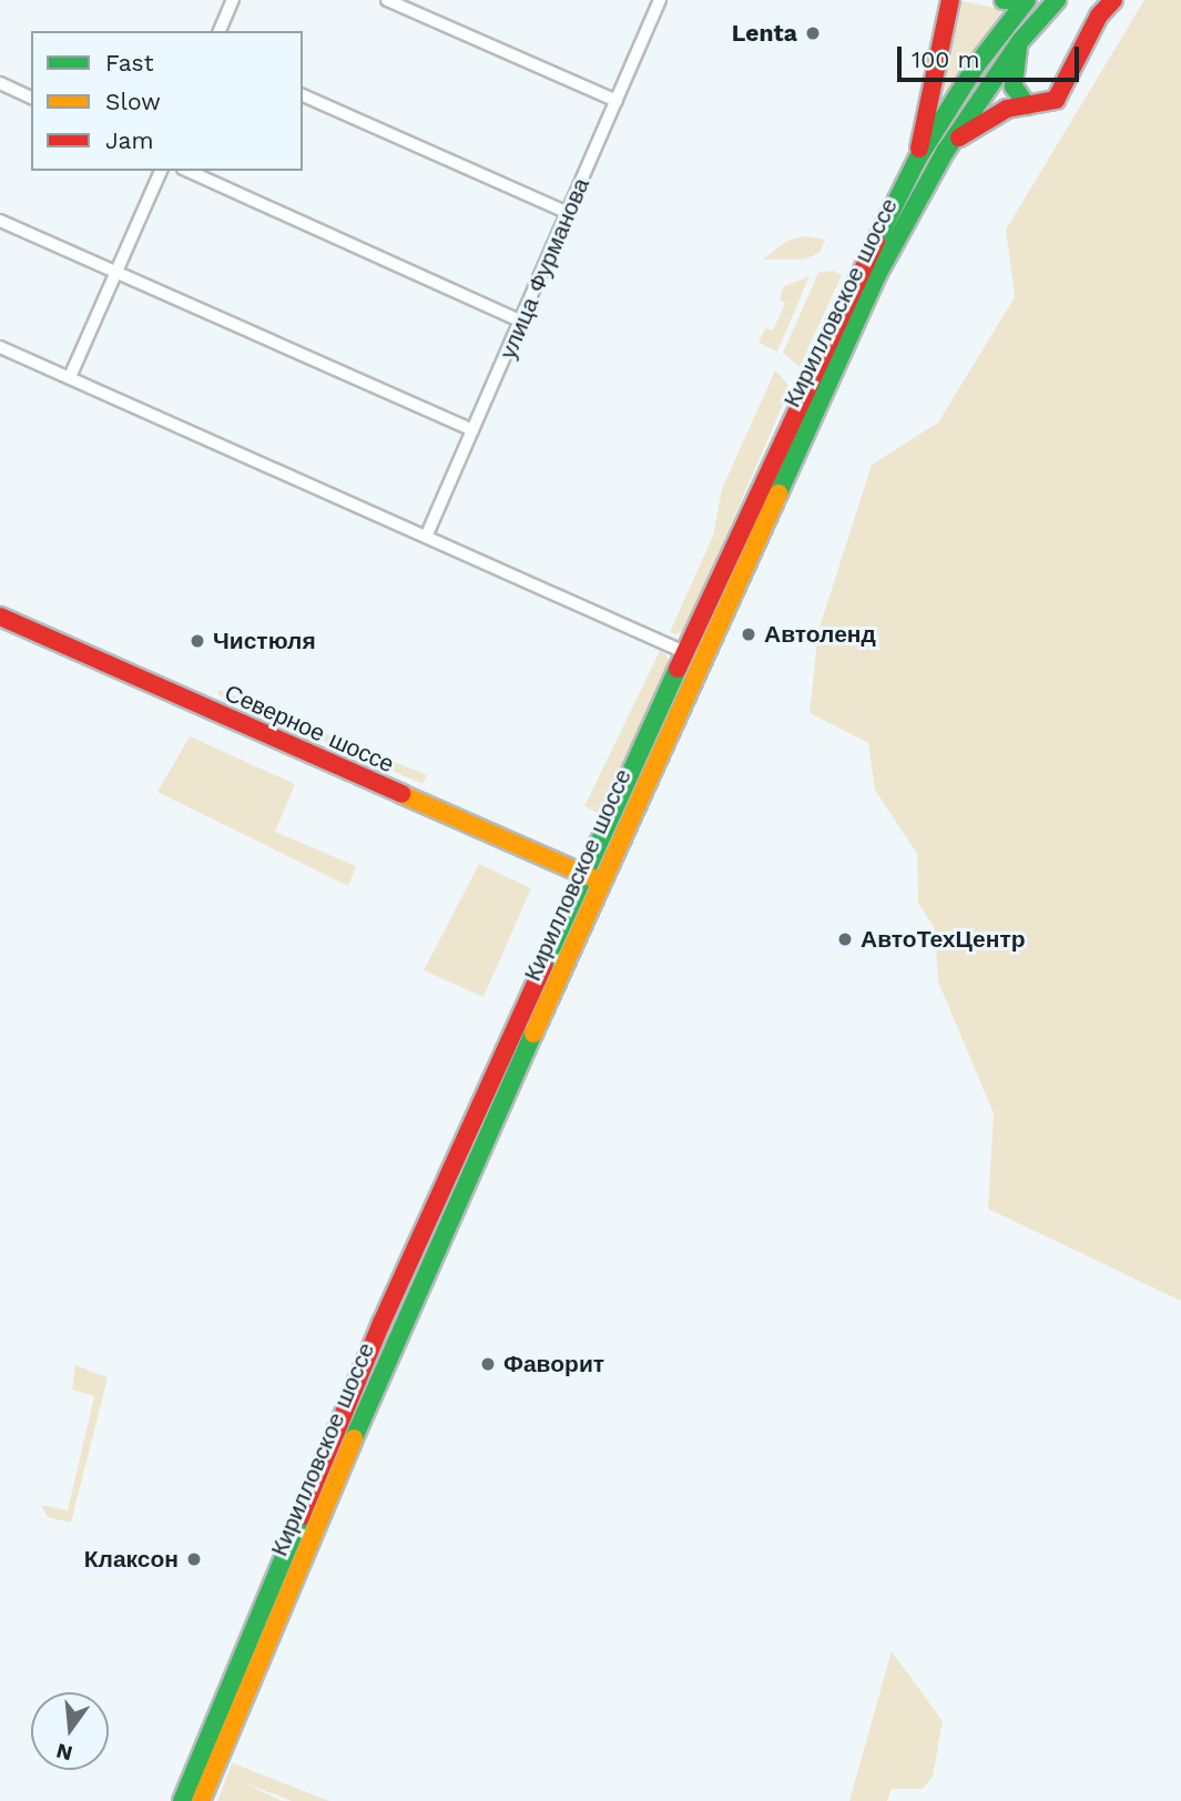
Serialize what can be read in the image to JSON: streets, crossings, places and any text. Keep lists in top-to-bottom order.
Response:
{
  "streets": {
    "main road": ["Кирилловское шоссе", "Северное шоссе"],
    "street": ["улица Фурманова"]
  },
  "crossings": [
    ["Кирилловское шоссе", "Северное шоссе"]
  ],
  "places": [
    "Lenta",
    "Автоленд",
    "Чистюля",
    "АвтоТехЦентр",
    "Фаворит",
    "Клаксон"
  ],
  "legend": ["Fast", "Slow", "Jam"],
  "scale_bar": "100 m",
  "north": "bottom"
}
